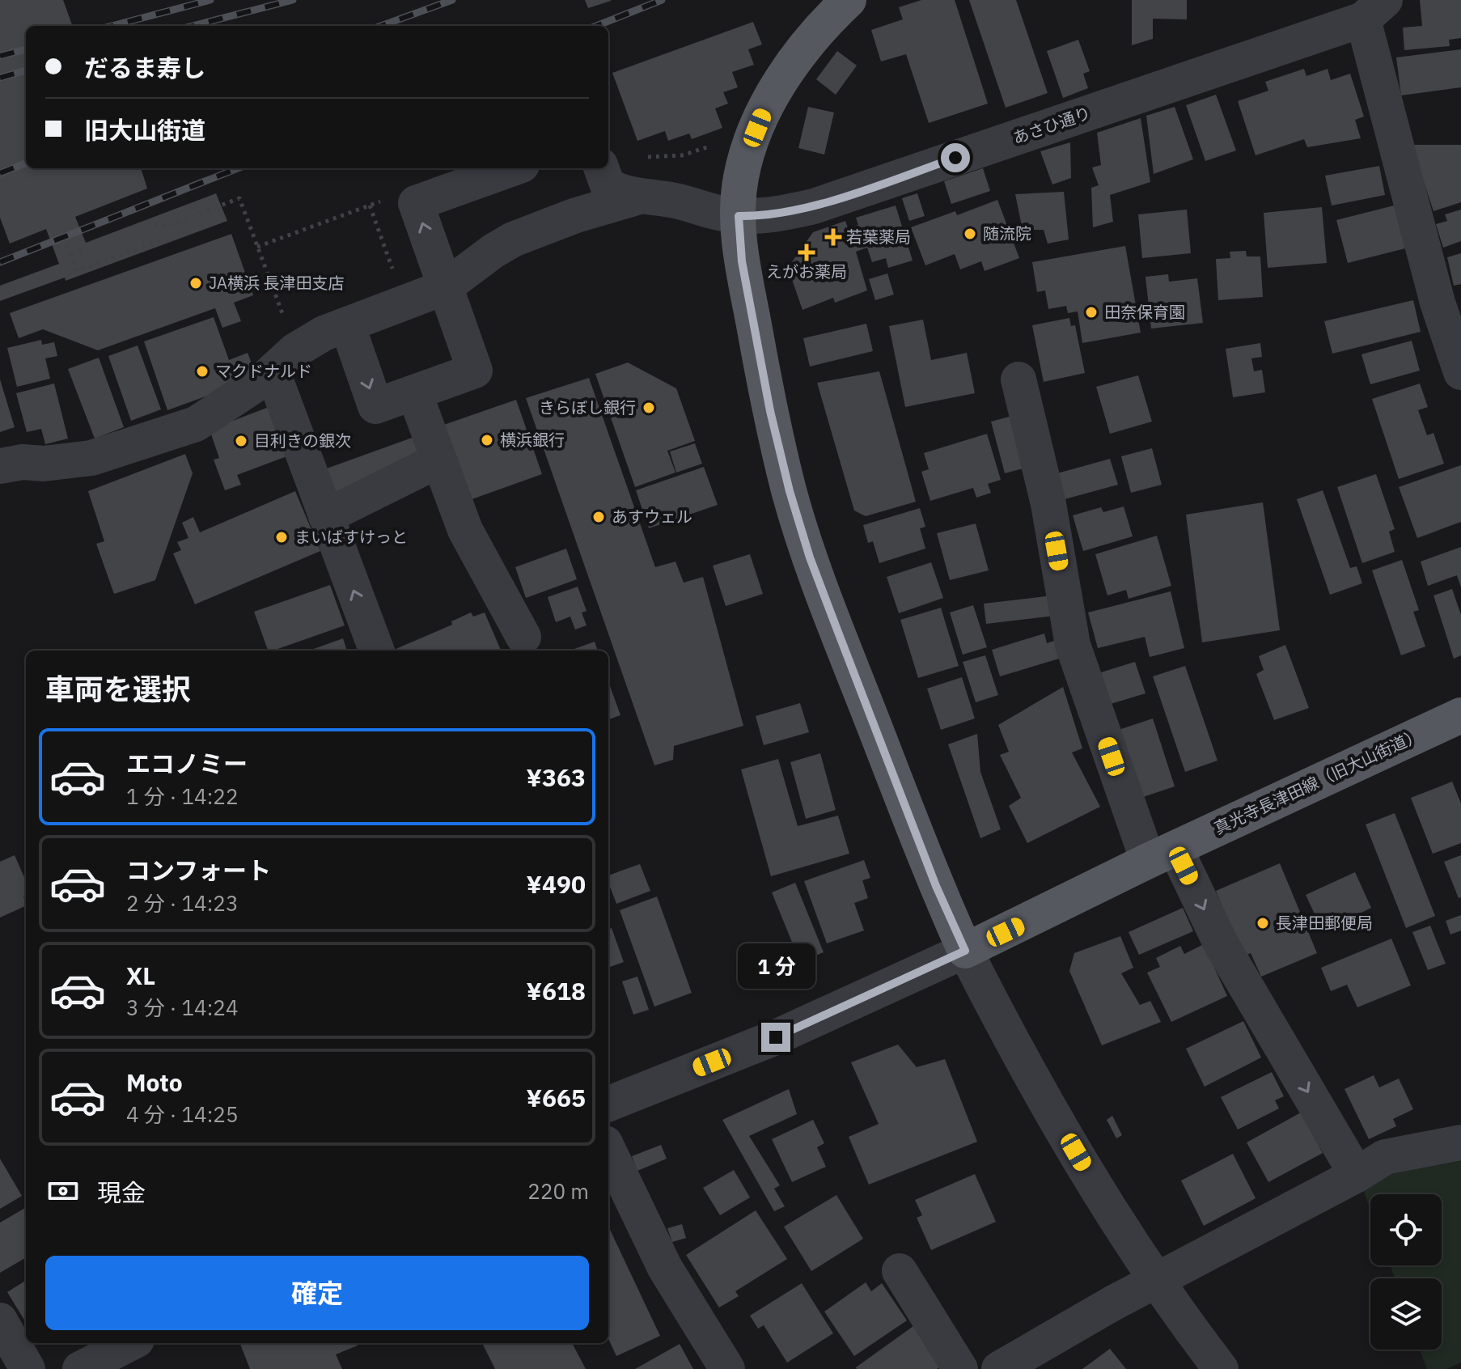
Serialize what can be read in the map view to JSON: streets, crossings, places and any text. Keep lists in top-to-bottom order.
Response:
{
  "streets": {
    "main road": ["真光寺長津田線（旧大山街道）"],
    "street": ["あさひ通り"]
  },
  "places": {
    "other": [
      "随流院",
      "JA横浜 長津田支店",
      "田奈保育園",
      "マクドナルド",
      "きらぼし銀行",
      "横浜銀行",
      "目利きの銀次",
      "あすウェル",
      "まいばすけっと",
      "長津田郵便局"
    ],
    "health": ["若葉薬局", "えがお薬局"]
  },
  "page": {
    "banner": ["だるま寿し", "旧大山街道"],
    "heading": "車両を選択",
    "list": [
      {
        "name": "エコノミー",
        "note": "1 分 · 14:22",
        "value": "¥363"
      },
      {
        "name": "コンフォート",
        "note": "2 分 · 14:23",
        "value": "¥490"
      },
      {
        "name": "XL",
        "note": "3 分 · 14:24",
        "value": "¥618"
      },
      {
        "name": "Moto",
        "note": "4 分 · 14:25",
        "value": "¥665"
      }
    ],
    "bubble": "1 分",
    "pay": ["現金", "220 m"],
    "buttons": "確定"
  }
}
